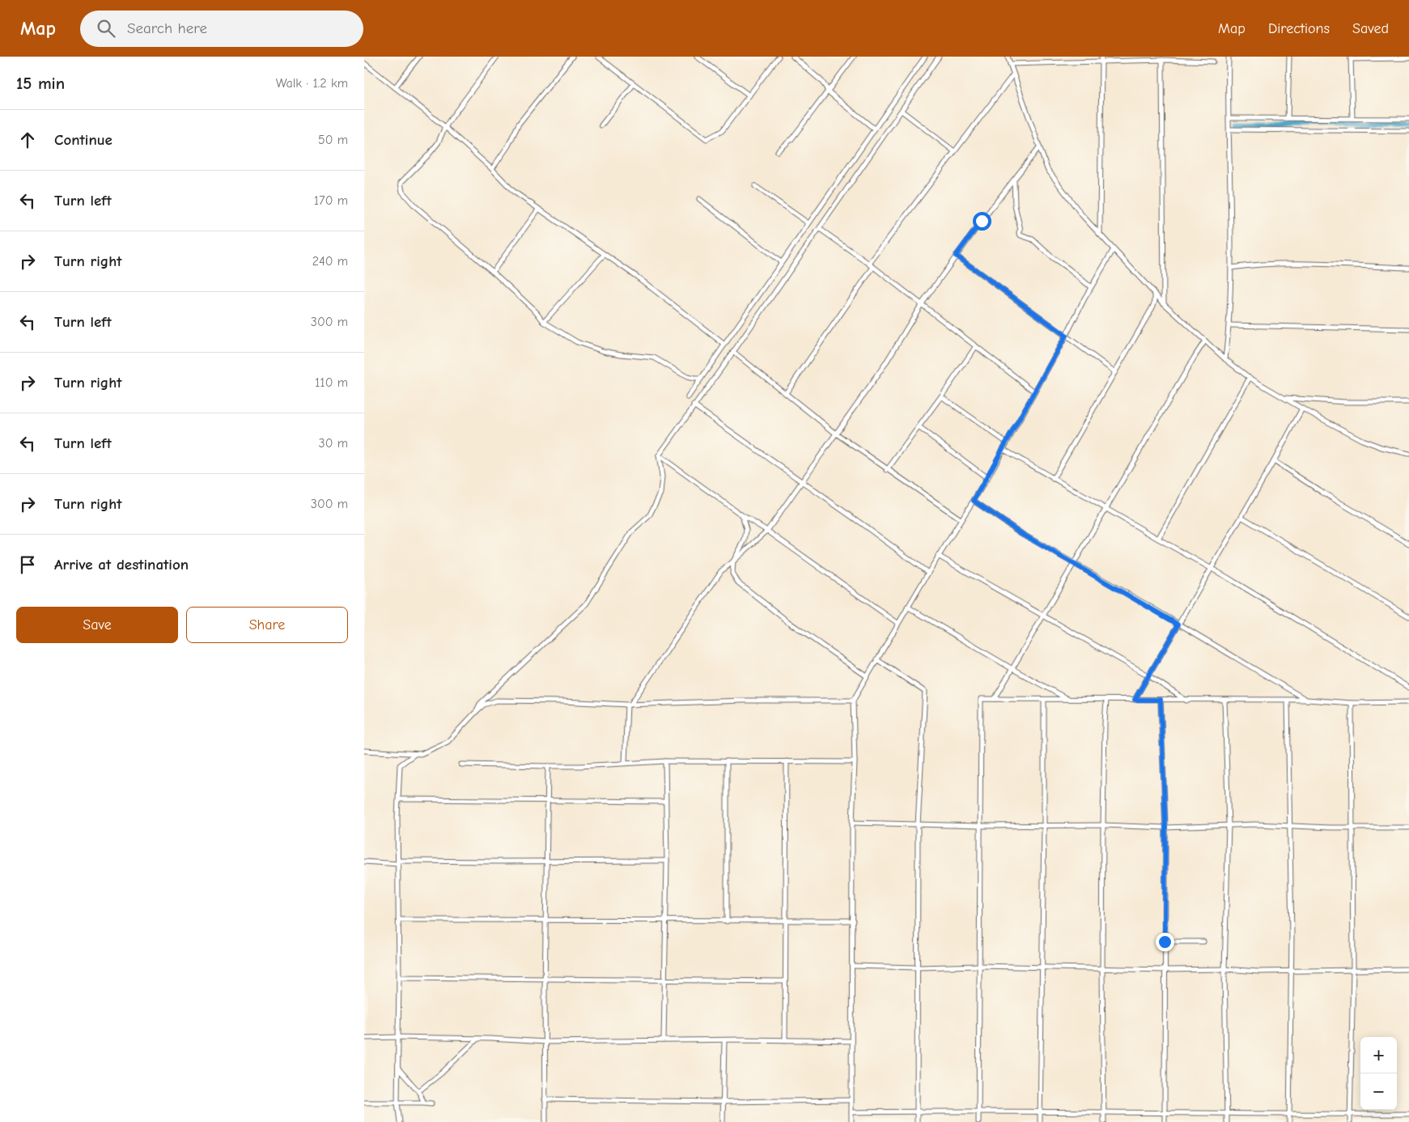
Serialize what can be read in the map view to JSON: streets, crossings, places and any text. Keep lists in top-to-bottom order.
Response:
{
  "page": {
    "header": "Map",
    "search": "Search here",
    "nav": ["Map", "Directions", "Saved"],
    "heading": ["15 min", "Walk · 1.2 km"],
    "list": [
      ["Continue", "50 m"],
      ["Turn left", "170 m"],
      ["Turn right", "240 m"],
      ["Turn left", "300 m"],
      ["Turn right", "110 m"],
      ["Turn left", "30 m"],
      ["Turn right", "300 m"],
      "Arrive at destination"
    ],
    "buttons": ["Save", "Share"],
    "map_buttons": ["+", "−"]
  }
}
